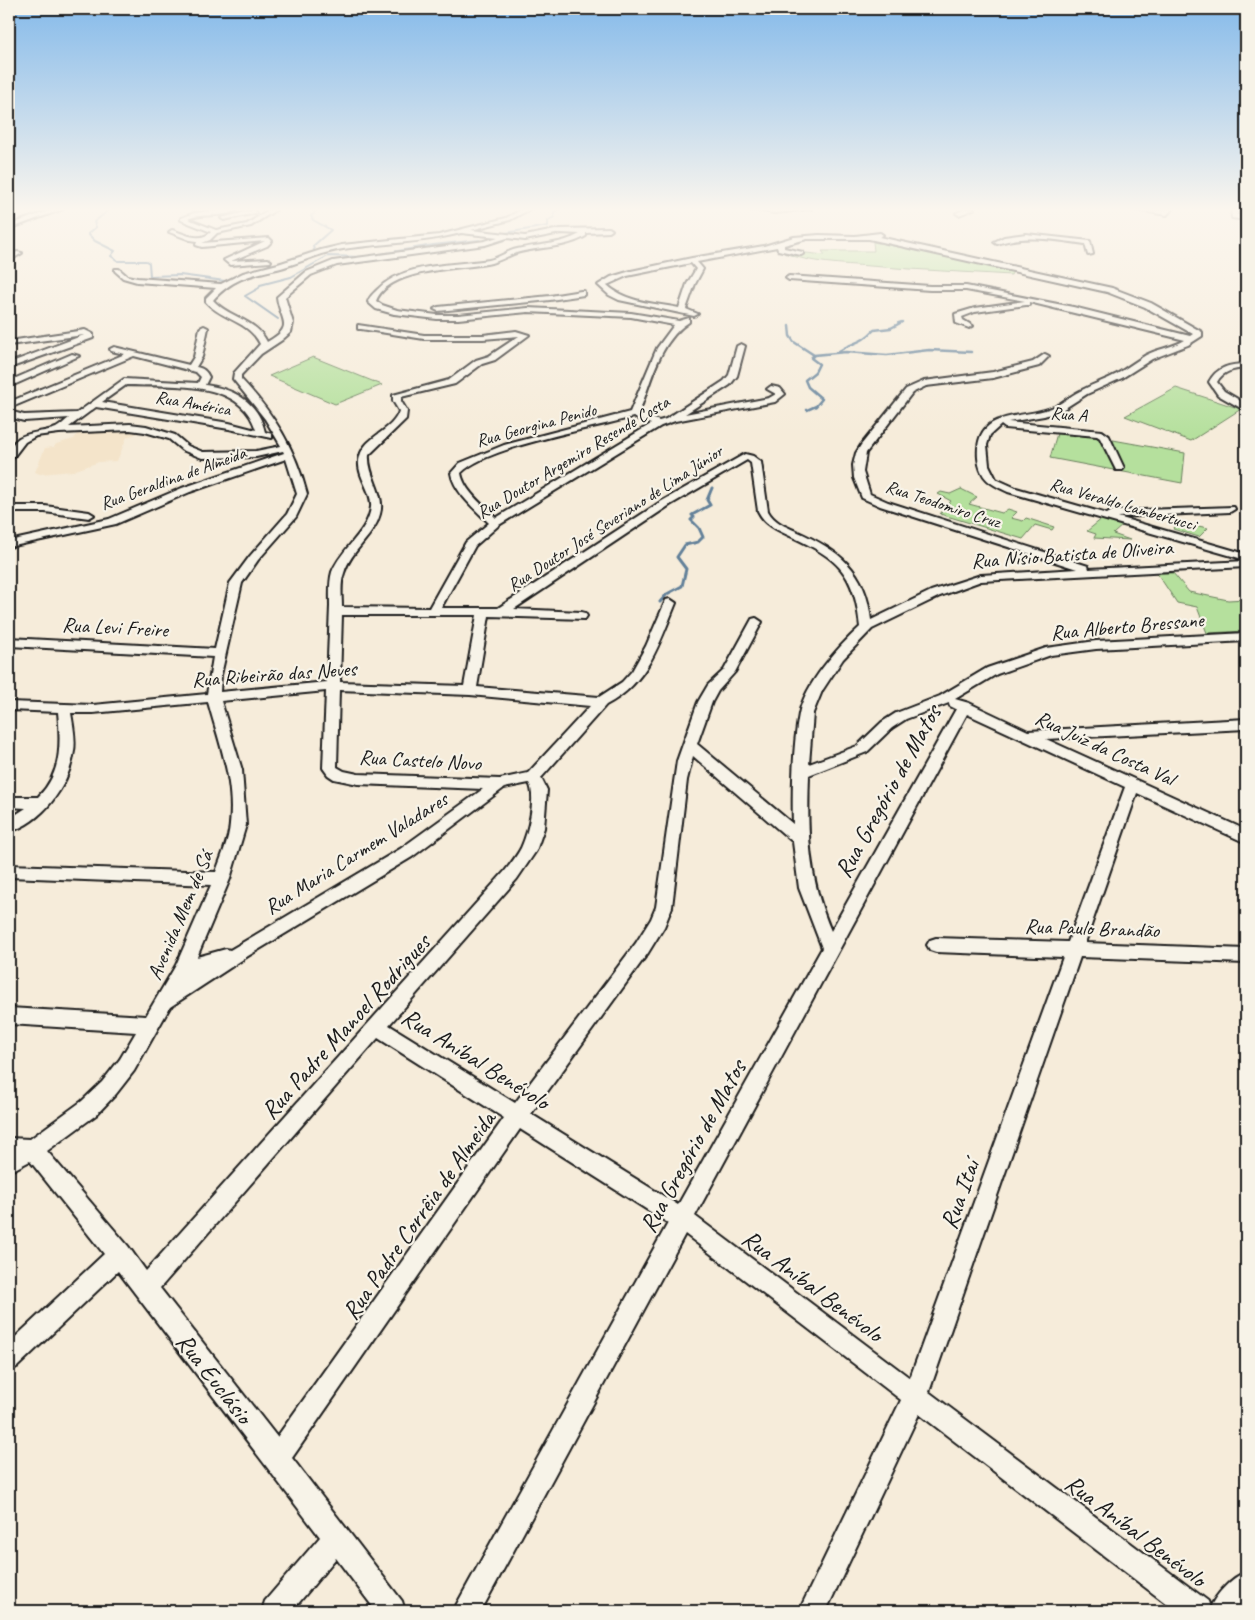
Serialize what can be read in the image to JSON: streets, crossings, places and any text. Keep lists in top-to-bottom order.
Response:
{
  "streets": {
    "street": [
      "Rua América",
      "Rua A",
      "Rua Georgina Penido",
      "Rua Doutor Argemiro Resende Costa",
      "Rua Geraldina de Almeida",
      "Rua Teodomiro Cruz",
      "Rua Veraldo Lambertucci",
      "Rua Doutor José Severiano de Lima Júnior",
      "Rua Nísio Batista de Oliveira",
      "Rua Alberto Bressane",
      "Rua Levi Freire",
      "Rua Ribeirão das Neves",
      "Rua Juiz da Costa Val",
      "Rua Castelo Novo",
      "Rua Gregório de Matos",
      "Rua Maria Carmem Valadares",
      "Avenida Mem de Sá",
      "Rua Paulo Brandão",
      "Rua Padre Manoel Rodrigues",
      "Rua Aníbal Benévolo",
      "Rua Itaí",
      "Rua Padre Corrêia de Almeida",
      "Rua Euclásio"
    ]
  },
  "crossings": [
    ["Rua América", "Rua Geraldina de Almeida"],
    ["Rua América", "Avenida Mem de Sá"],
    ["Rua A", "Rua Veraldo Lambertucci"],
    ["Rua Georgina Penido", "Rua Doutor Argemiro Resende Costa"],
    ["Rua Geraldina de Almeida", "Avenida Mem de Sá"],
    ["Rua Teodomiro Cruz", "Rua Nísio Batista de Oliveira"],
    ["Rua Doutor José Severiano de Lima Júnior", "Rua Nísio Batista de Oliveira"],
    ["Rua Nísio Batista de Oliveira", "Rua Alberto Bressane"],
    ["Rua Nísio Batista de Oliveira", "Rua Gregório de Matos"],
    ["Rua Alberto Bressane", "Rua Juiz da Costa Val"],
    ["Rua Levi Freire", "Avenida Mem de Sá"],
    ["Rua Ribeirão das Neves", "Rua Castelo Novo"],
    ["Rua Ribeirão das Neves", "Avenida Mem de Sá"],
    ["Rua Juiz da Costa Val", "Rua Gregório de Matos"],
    ["Rua Juiz da Costa Val", "Rua Itaí"],
    ["Rua Castelo Novo", "Rua Maria Carmem Valadares"],
    ["Rua Gregório de Matos", "Rua Aníbal Benévolo"],
    ["Rua Maria Carmem Valadares", "Avenida Mem de Sá"],
    ["Rua Maria Carmem Valadares", "Rua Padre Manoel Rodrigues"],
    ["Avenida Mem de Sá", "Rua Euclásio"],
    ["Rua Paulo Brandão", "Rua Itaí"],
    ["Rua Padre Manoel Rodrigues", "Rua Aníbal Benévolo"],
    ["Rua Padre Manoel Rodrigues", "Rua Euclásio"],
    ["Rua Aníbal Benévolo", "Rua Itaí"],
    ["Rua Aníbal Benévolo", "Rua Padre Corrêia de Almeida"],
    ["Rua Padre Corrêia de Almeida", "Rua Euclásio"]
  ]
}
